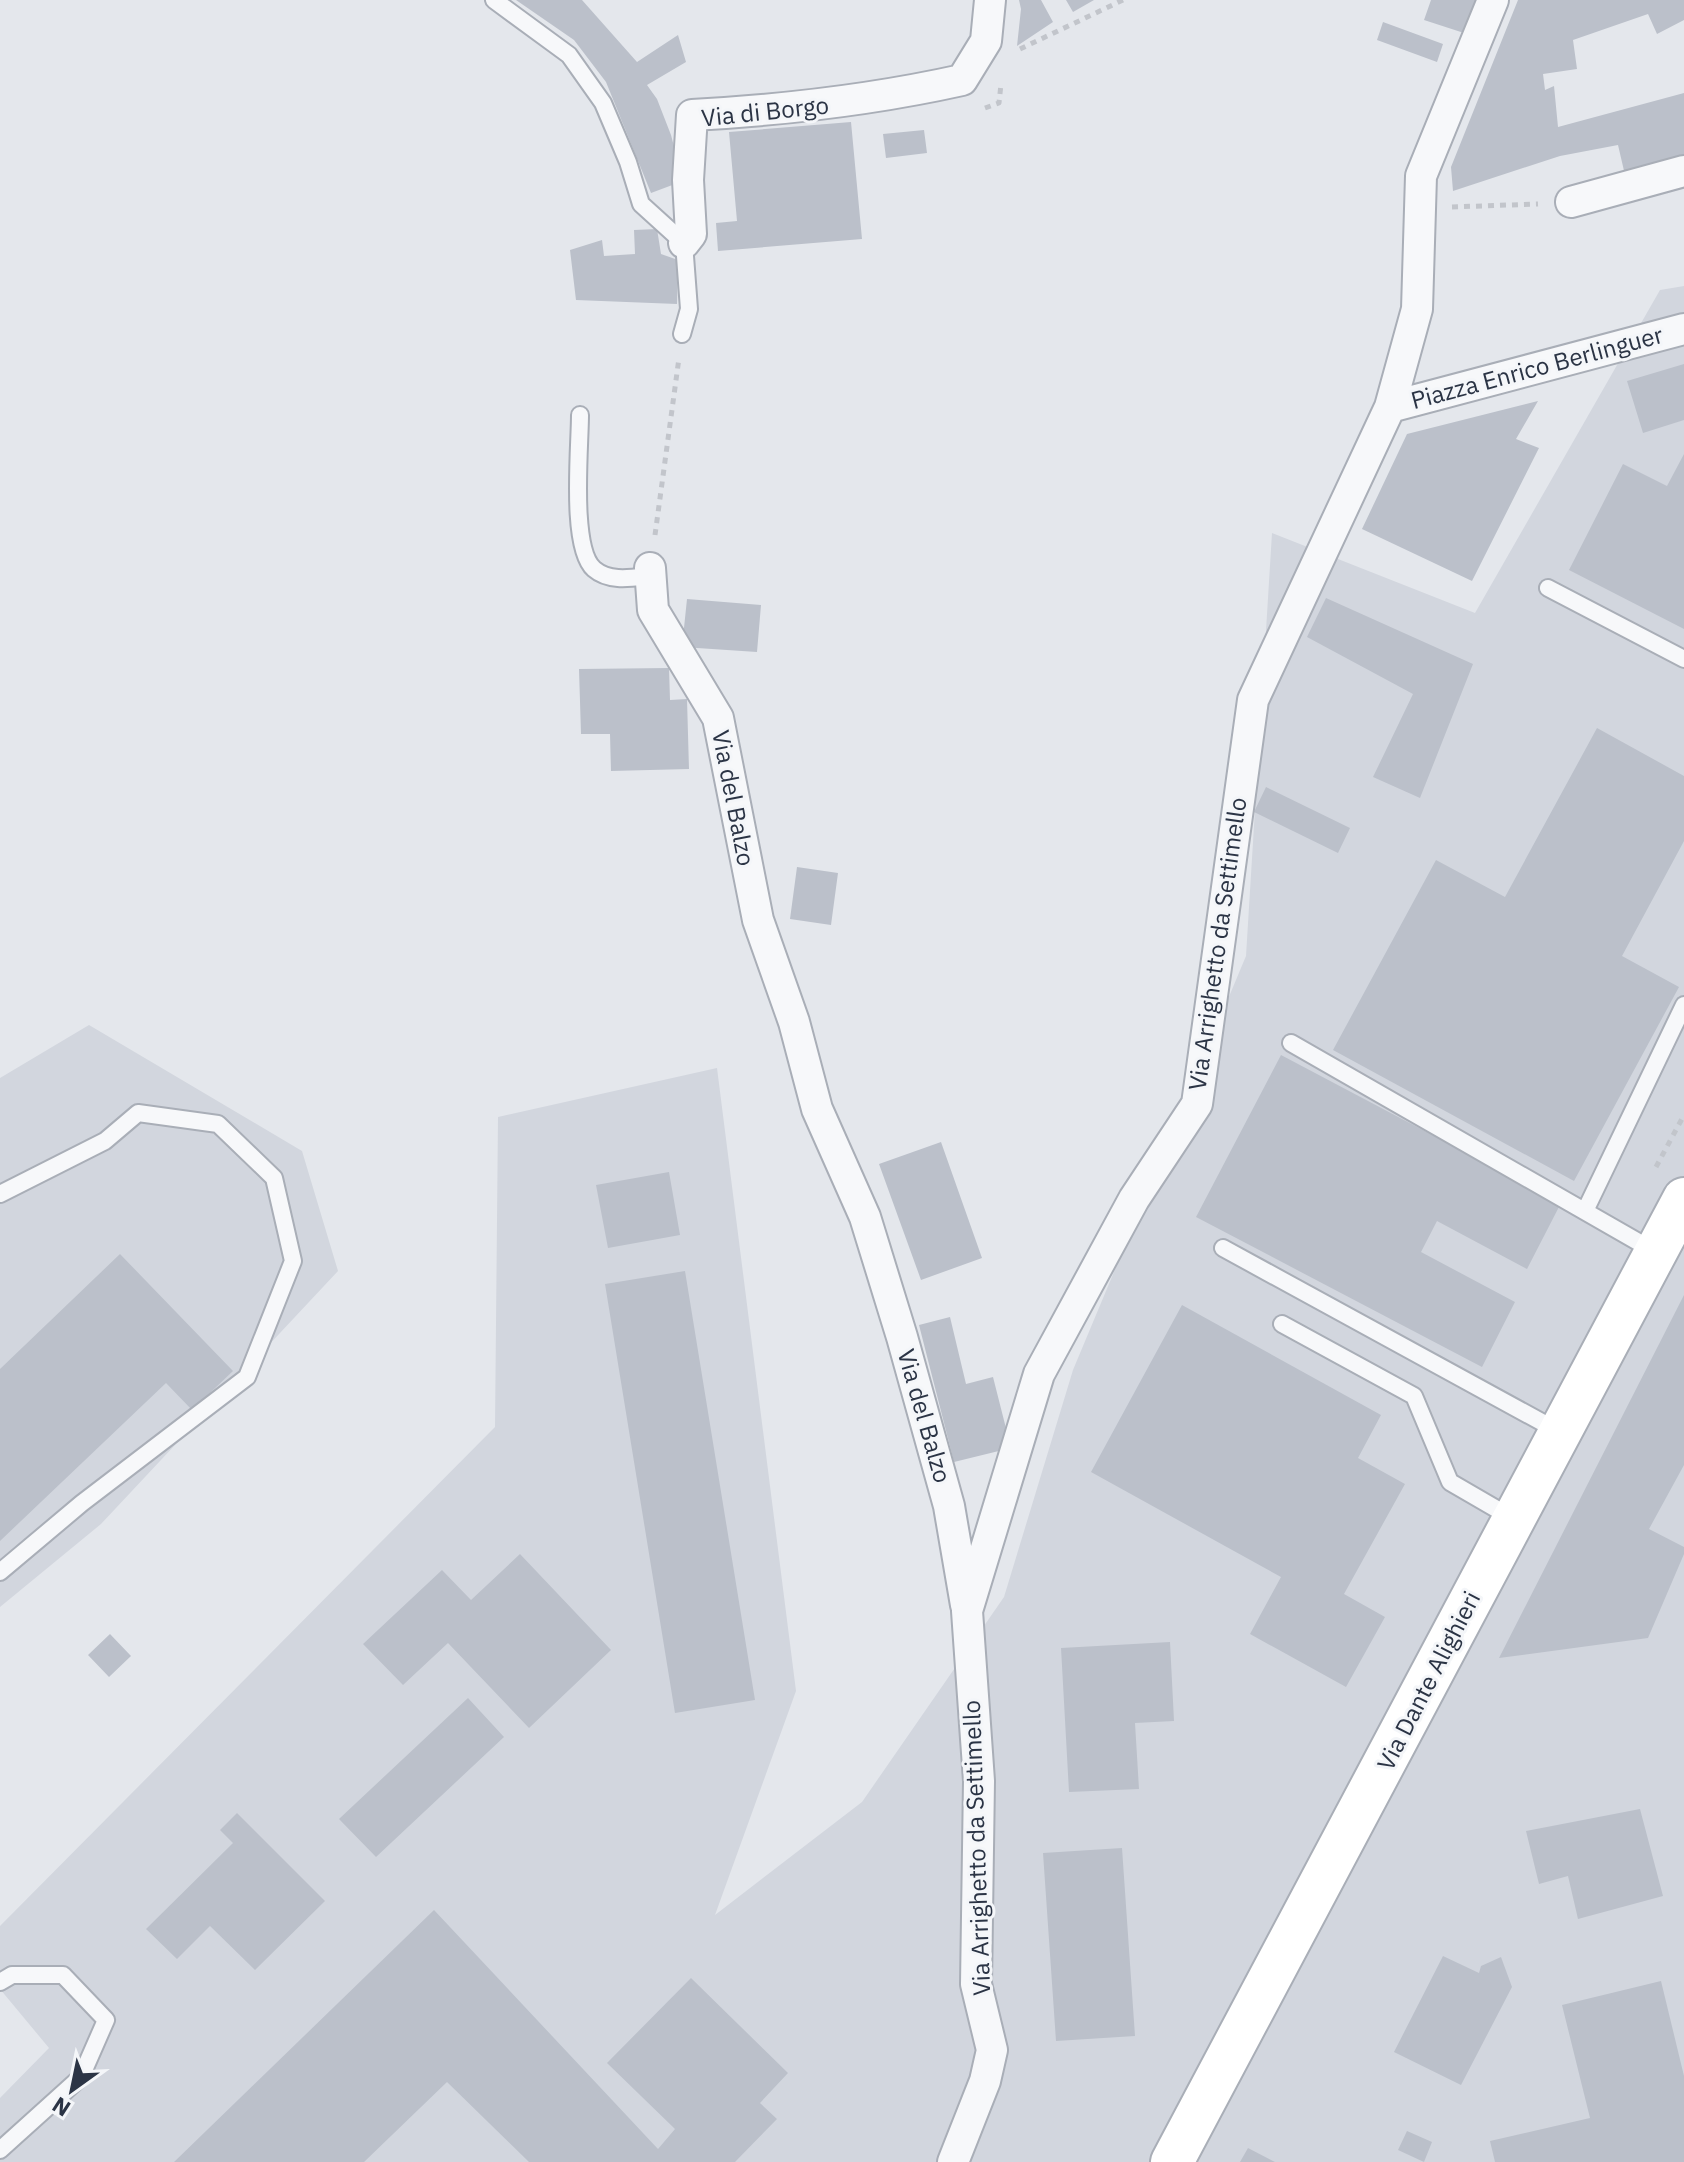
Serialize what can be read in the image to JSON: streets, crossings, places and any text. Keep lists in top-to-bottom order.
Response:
{
  "streets": {
    "main road": ["Via Dante Alighieri"],
    "street": [
      "Via di Borgo",
      "Piazza Enrico Berlinguer",
      "Via del Balzo",
      "Via Arrighetto da Settimello"
    ]
  },
  "crossings": [
    ["Piazza Enrico Berlinguer", "Via Arrighetto da Settimello"],
    ["Via del Balzo", "Via Arrighetto da Settimello"]
  ],
  "north": "bottom left"
}
